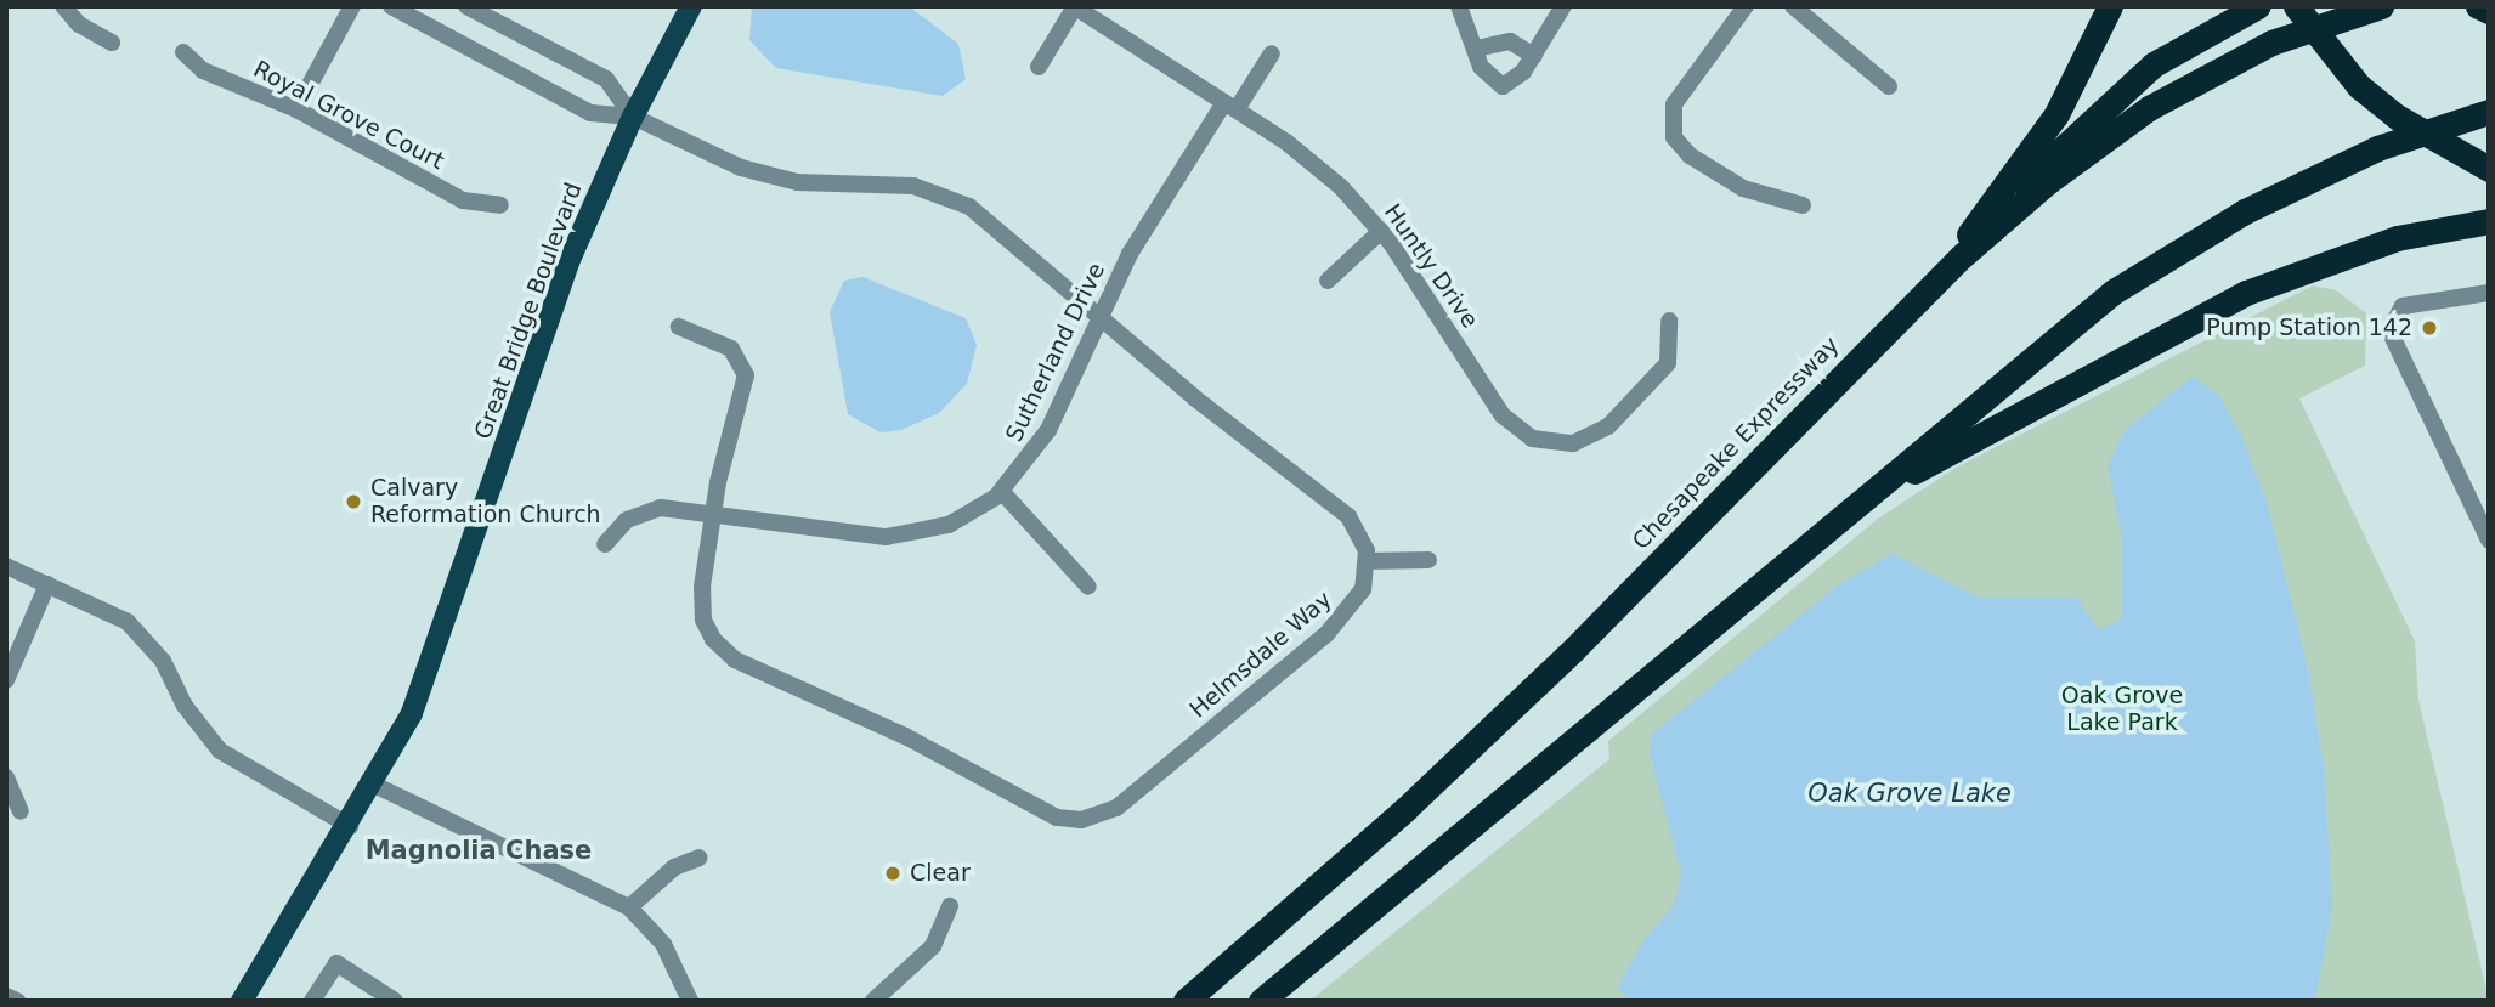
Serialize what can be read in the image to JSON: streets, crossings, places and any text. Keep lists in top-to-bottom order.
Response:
{
  "streets": {
    "highway": ["Chesapeake Expressway"],
    "main road": ["Great Bridge Boulevard"],
    "street": [
      "Royal Grove Court",
      "Huntly Drive",
      "Sutherland Drive",
      "Helmsdale Way"
    ]
  },
  "crossings": [
    ["Huntly Drive", "Sutherland Drive"],
    ["Sutherland Drive", "Helmsdale Way"]
  ],
  "districts": ["Magnolia Chase"],
  "water": ["Oak Grove Lake"],
  "parks": ["Oak Grove Lake Park"],
  "places": ["Pump Station 142", "Calvary Reformation Church", "Clear"]
}
